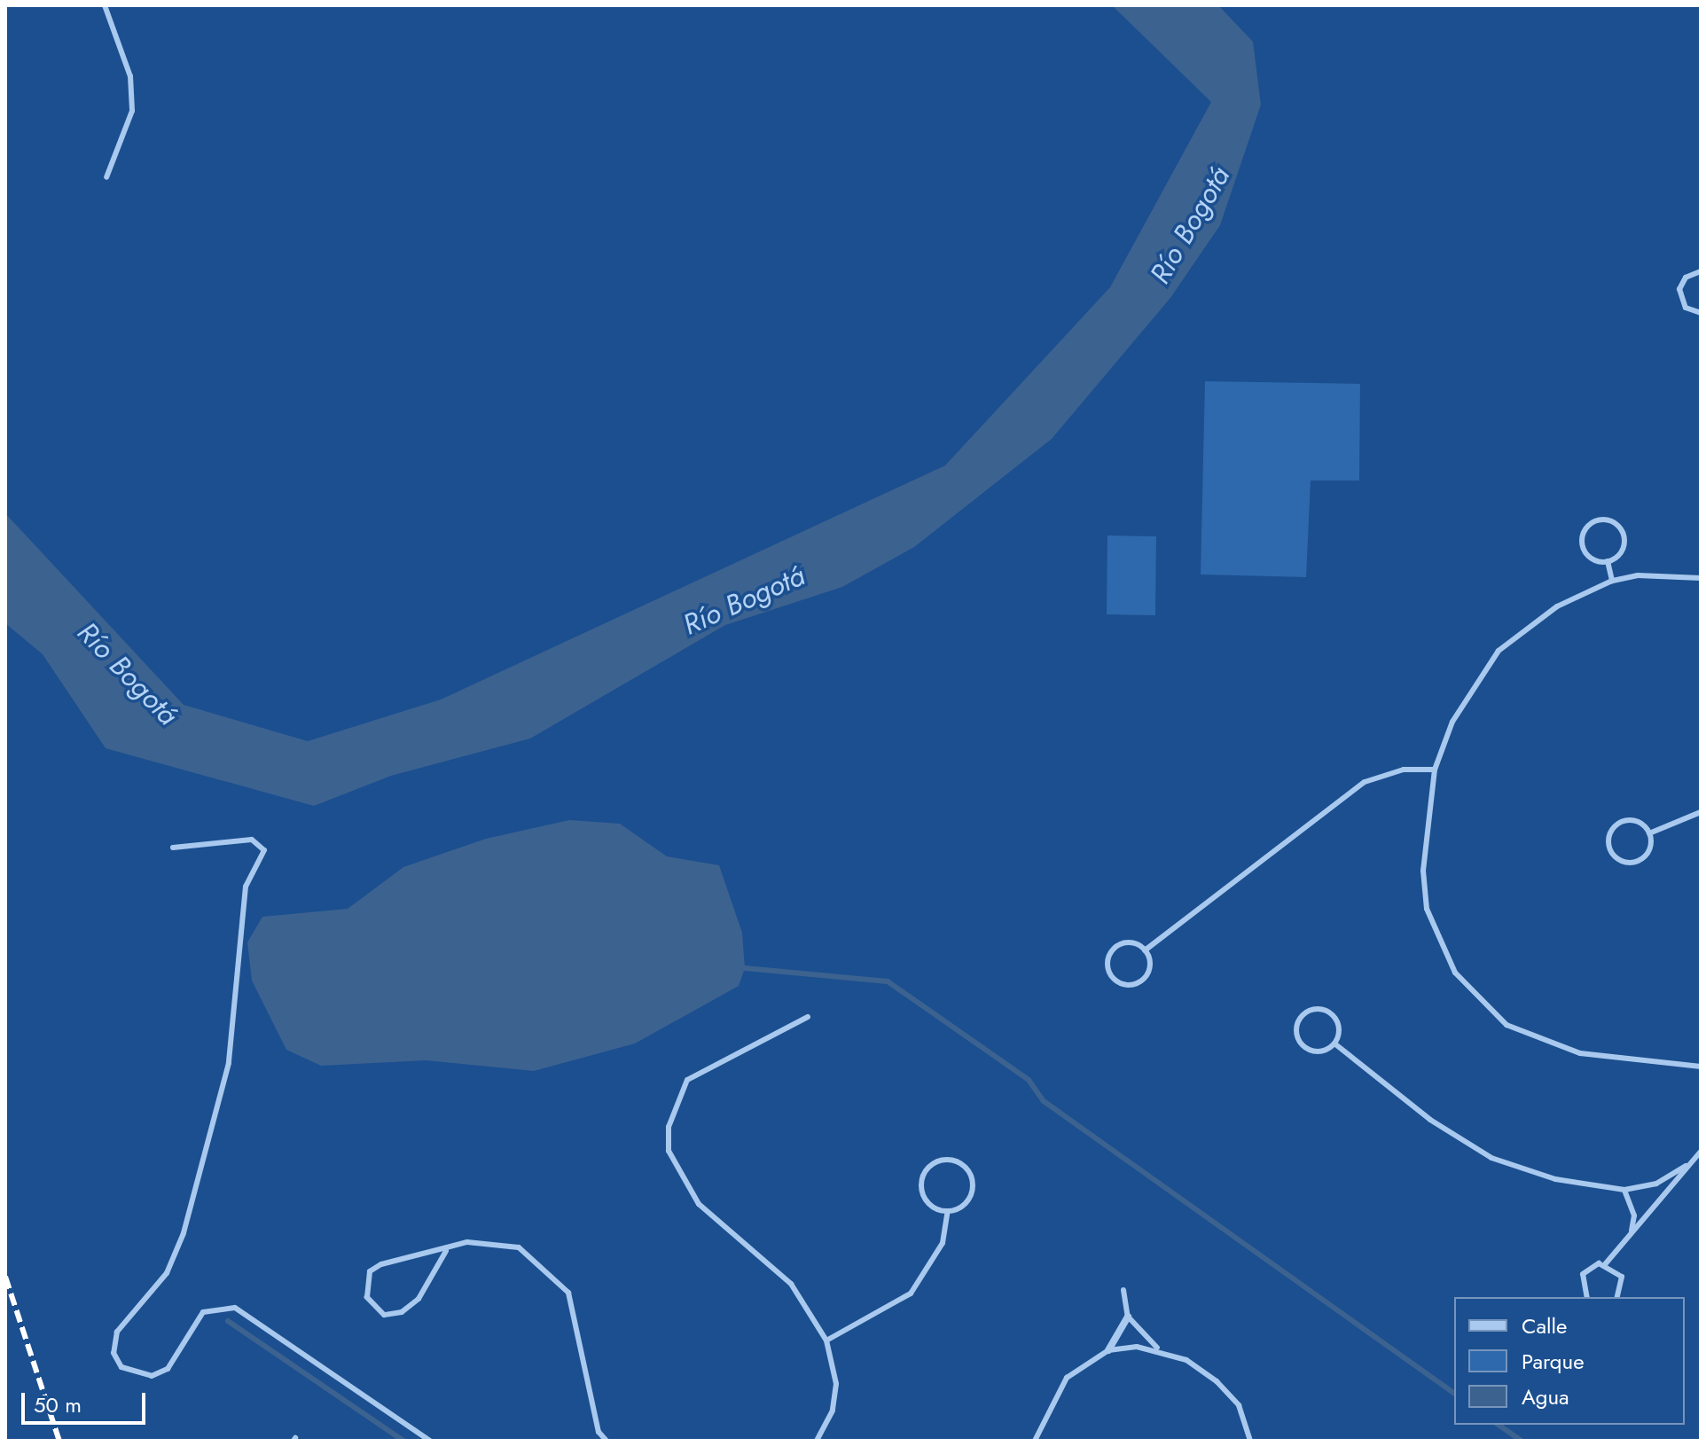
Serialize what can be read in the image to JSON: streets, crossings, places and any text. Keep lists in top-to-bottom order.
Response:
{
  "water": ["Río Bogotá"],
  "legend": ["Calle", "Parque", "Agua"],
  "scale_bar": "50 m"
}
